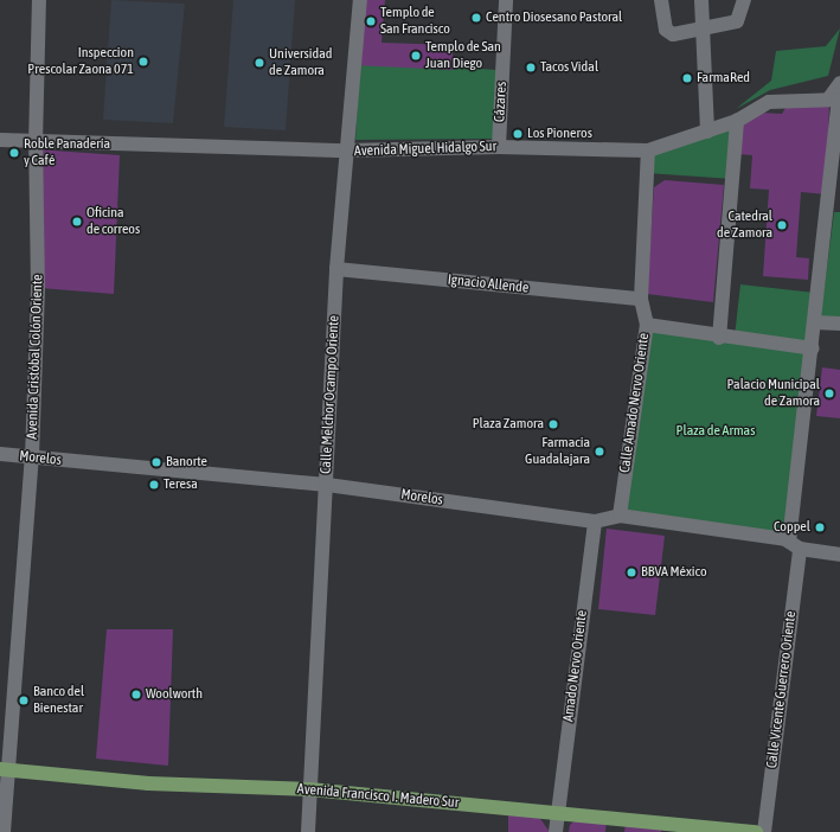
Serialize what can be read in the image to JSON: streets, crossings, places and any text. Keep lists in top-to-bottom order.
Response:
{
  "streets": {
    "main road": ["Avenida Francisco I. Madero Sur"],
    "street": [
      "Cázares",
      "Avenida Miguel Hidalgo Sur",
      "Ignacio Allende",
      "Avenida Cristóbal Colón Oriente",
      "Calle Melchor Ocampo Oriente",
      "Calle Amado Nervo Oriente",
      "Morelos",
      "Amado Nervo Oriente",
      "Calle Vicente Guerrero Oriente"
    ]
  },
  "crossings": [
    ["Cázares", "Avenida Miguel Hidalgo Sur"],
    ["Avenida Miguel Hidalgo Sur", "Avenida Cristóbal Colón Oriente"],
    ["Avenida Miguel Hidalgo Sur", "Calle Melchor Ocampo Oriente"],
    ["Avenida Miguel Hidalgo Sur", "Calle Amado Nervo Oriente"],
    ["Avenida Miguel Hidalgo Sur", "Calle Vicente Guerrero Oriente"],
    ["Ignacio Allende", "Calle Melchor Ocampo Oriente"],
    ["Ignacio Allende", "Calle Amado Nervo Oriente"],
    ["Avenida Cristóbal Colón Oriente", "Morelos"],
    ["Avenida Cristóbal Colón Oriente", "Avenida Francisco I. Madero Sur"],
    ["Calle Melchor Ocampo Oriente", "Morelos"],
    ["Calle Melchor Ocampo Oriente", "Avenida Francisco I. Madero Sur"],
    ["Calle Amado Nervo Oriente", "Morelos"],
    ["Morelos", "Amado Nervo Oriente"],
    ["Morelos", "Calle Vicente Guerrero Oriente"],
    ["Amado Nervo Oriente", "Avenida Francisco I. Madero Sur"]
  ],
  "parks": ["Plaza de Armas"],
  "places": [
    "Centro Diosesano Pastoral",
    "Templo de San Francisco",
    "Templo de San Juan Diego",
    "Inspeccion Prescolar Zaona 071",
    "Universidad de Zamora",
    "Tacos Vidal",
    "FarmaRed",
    "Los Pioneros",
    "Roble Panadería y Café",
    "Oficina de correos",
    "Catedral de Zamora",
    "Palacio Municipal de Zamora",
    "Plaza Zamora",
    "Farmacia Guadalajara",
    "Banorte",
    "Teresa",
    "Coppel",
    "BBVA México",
    "Woolworth",
    "Banco del Bienestar"
  ]
}
